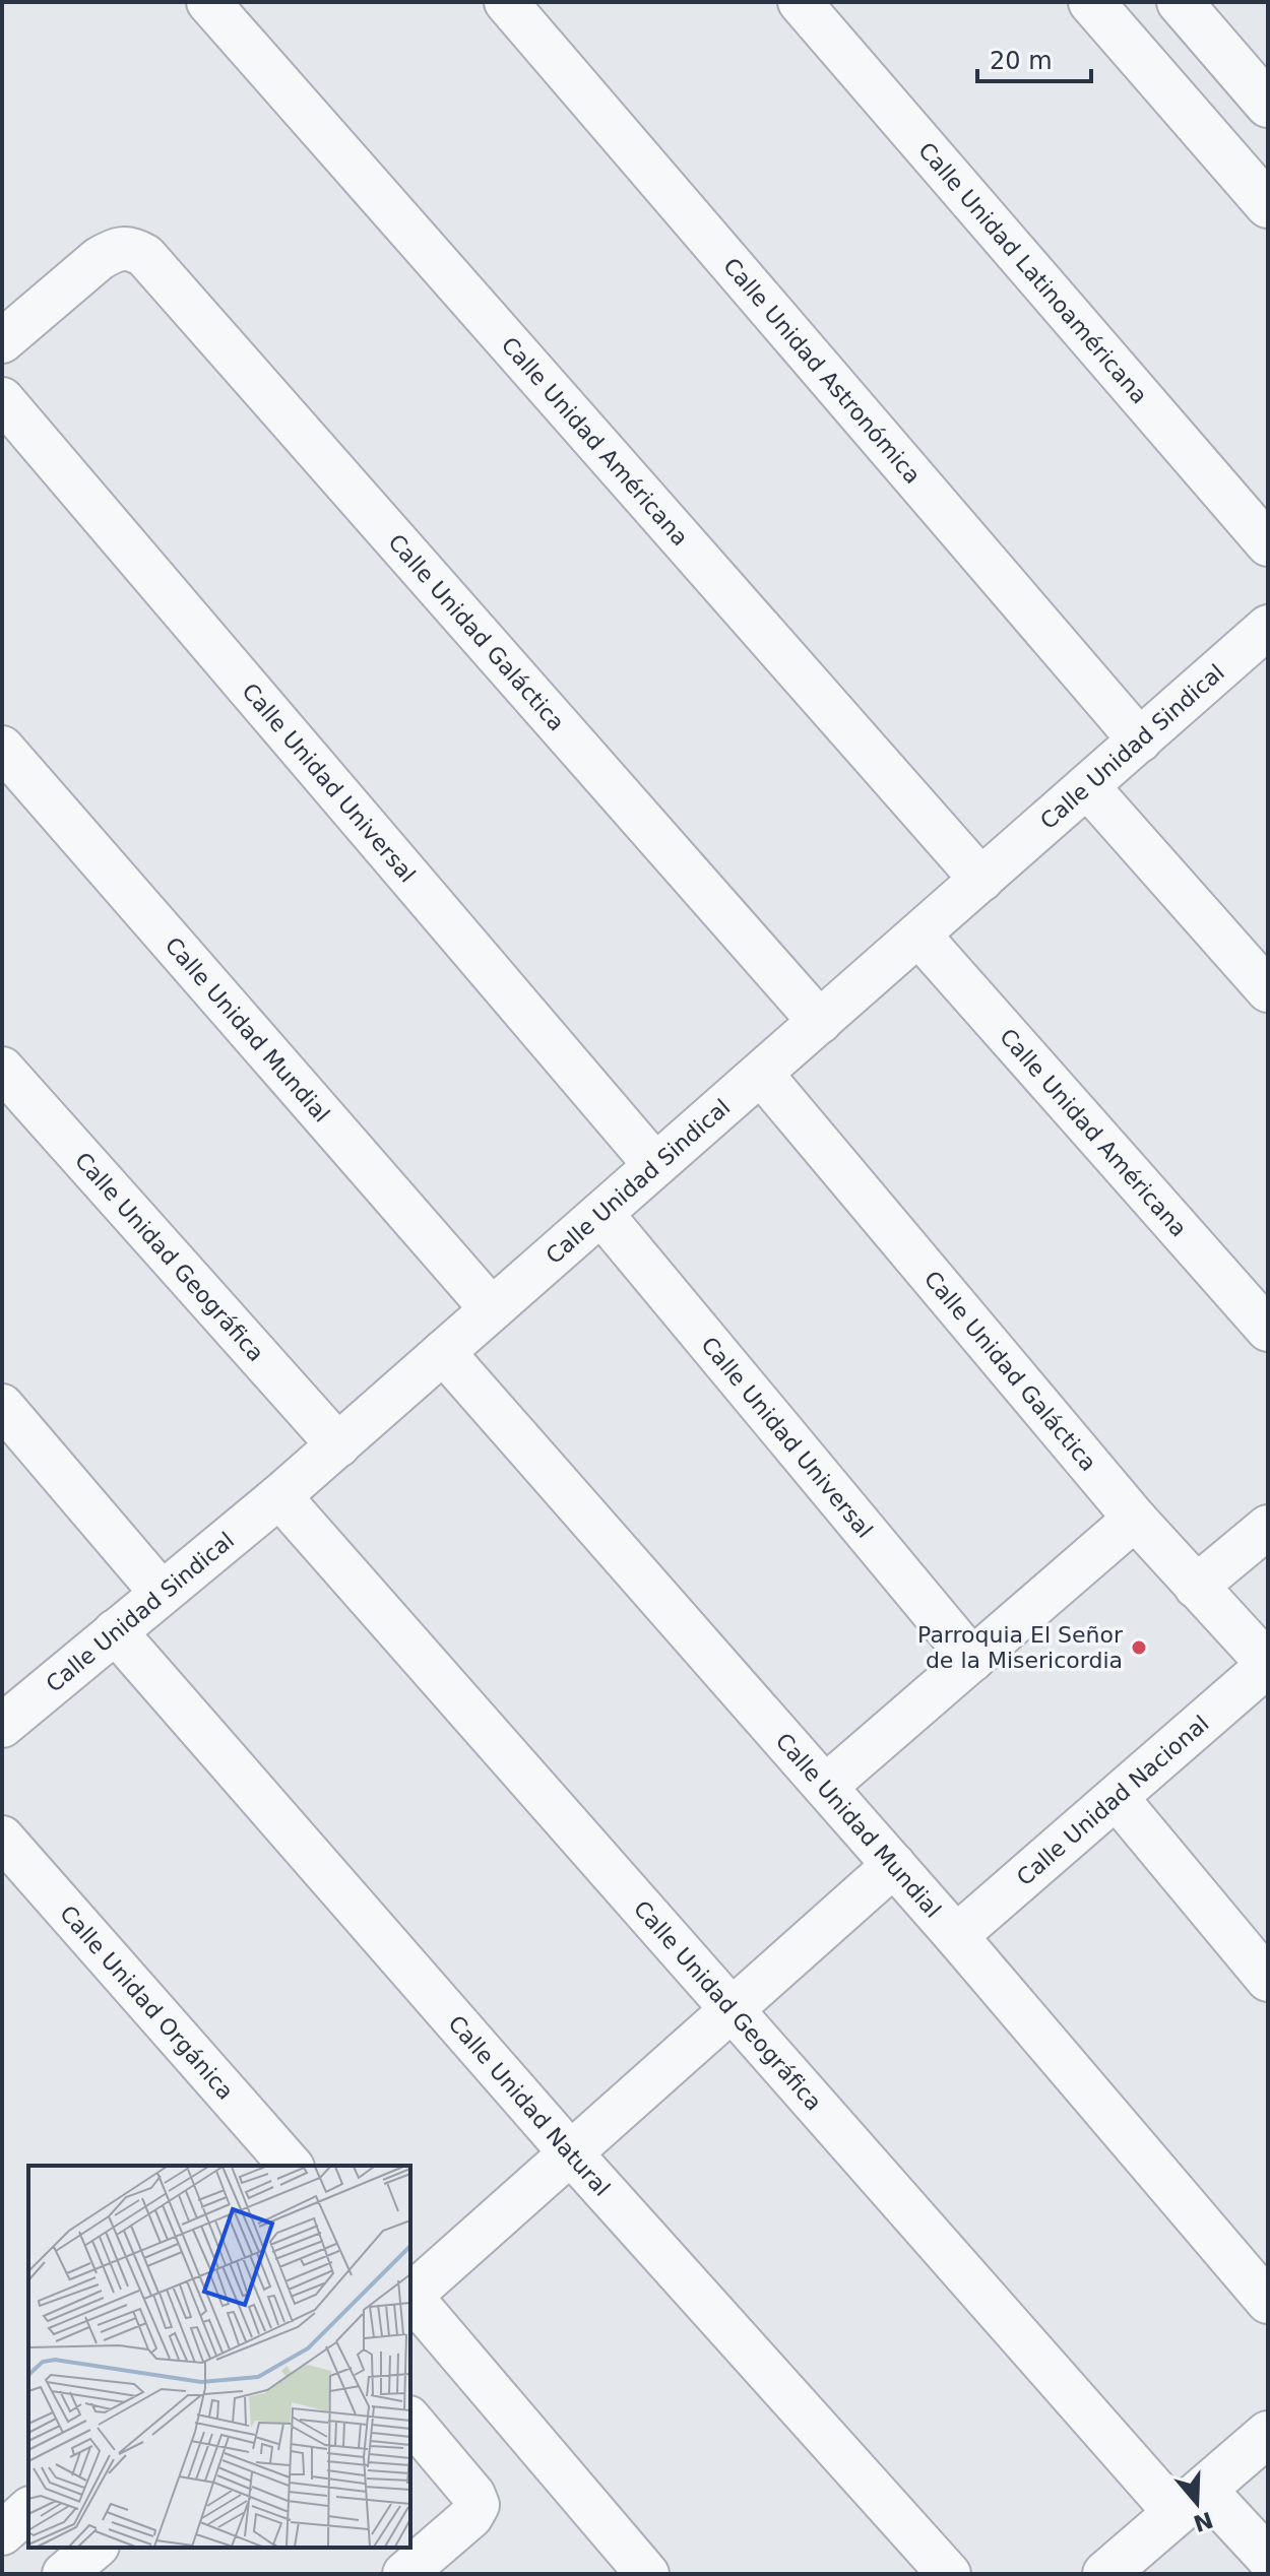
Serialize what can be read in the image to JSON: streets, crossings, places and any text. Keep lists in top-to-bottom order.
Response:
{
  "streets": {
    "street": [
      "Calle Unidad Latinoaméricana",
      "Calle Unidad Astronómica",
      "Calle Unidad Américana",
      "Calle Unidad Galáctica",
      "Calle Unidad Sindical",
      "Calle Unidad Universal",
      "Calle Unidad Mundial",
      "Calle Unidad Geográfica",
      "Calle Unidad Nacional",
      "Calle Unidad Orgánica",
      "Calle Unidad Natural"
    ]
  },
  "crossings": [
    ["Calle Unidad Astronómica", "Calle Unidad Sindical"],
    ["Calle Unidad Américana", "Calle Unidad Sindical"],
    ["Calle Unidad Galáctica", "Calle Unidad Sindical"],
    ["Calle Unidad Galáctica", "Calle Unidad Nacional"],
    ["Calle Unidad Sindical", "Calle Unidad Universal"],
    ["Calle Unidad Sindical", "Calle Unidad Mundial"],
    ["Calle Unidad Sindical", "Calle Unidad Geográfica"],
    ["Calle Unidad Sindical", "Calle Unidad Natural"],
    ["Calle Unidad Mundial", "Calle Unidad Nacional"]
  ],
  "places": ["Parroquia El Señor de la Misericordia"],
  "scale_bar": "20 m",
  "north": "bottom"
}
